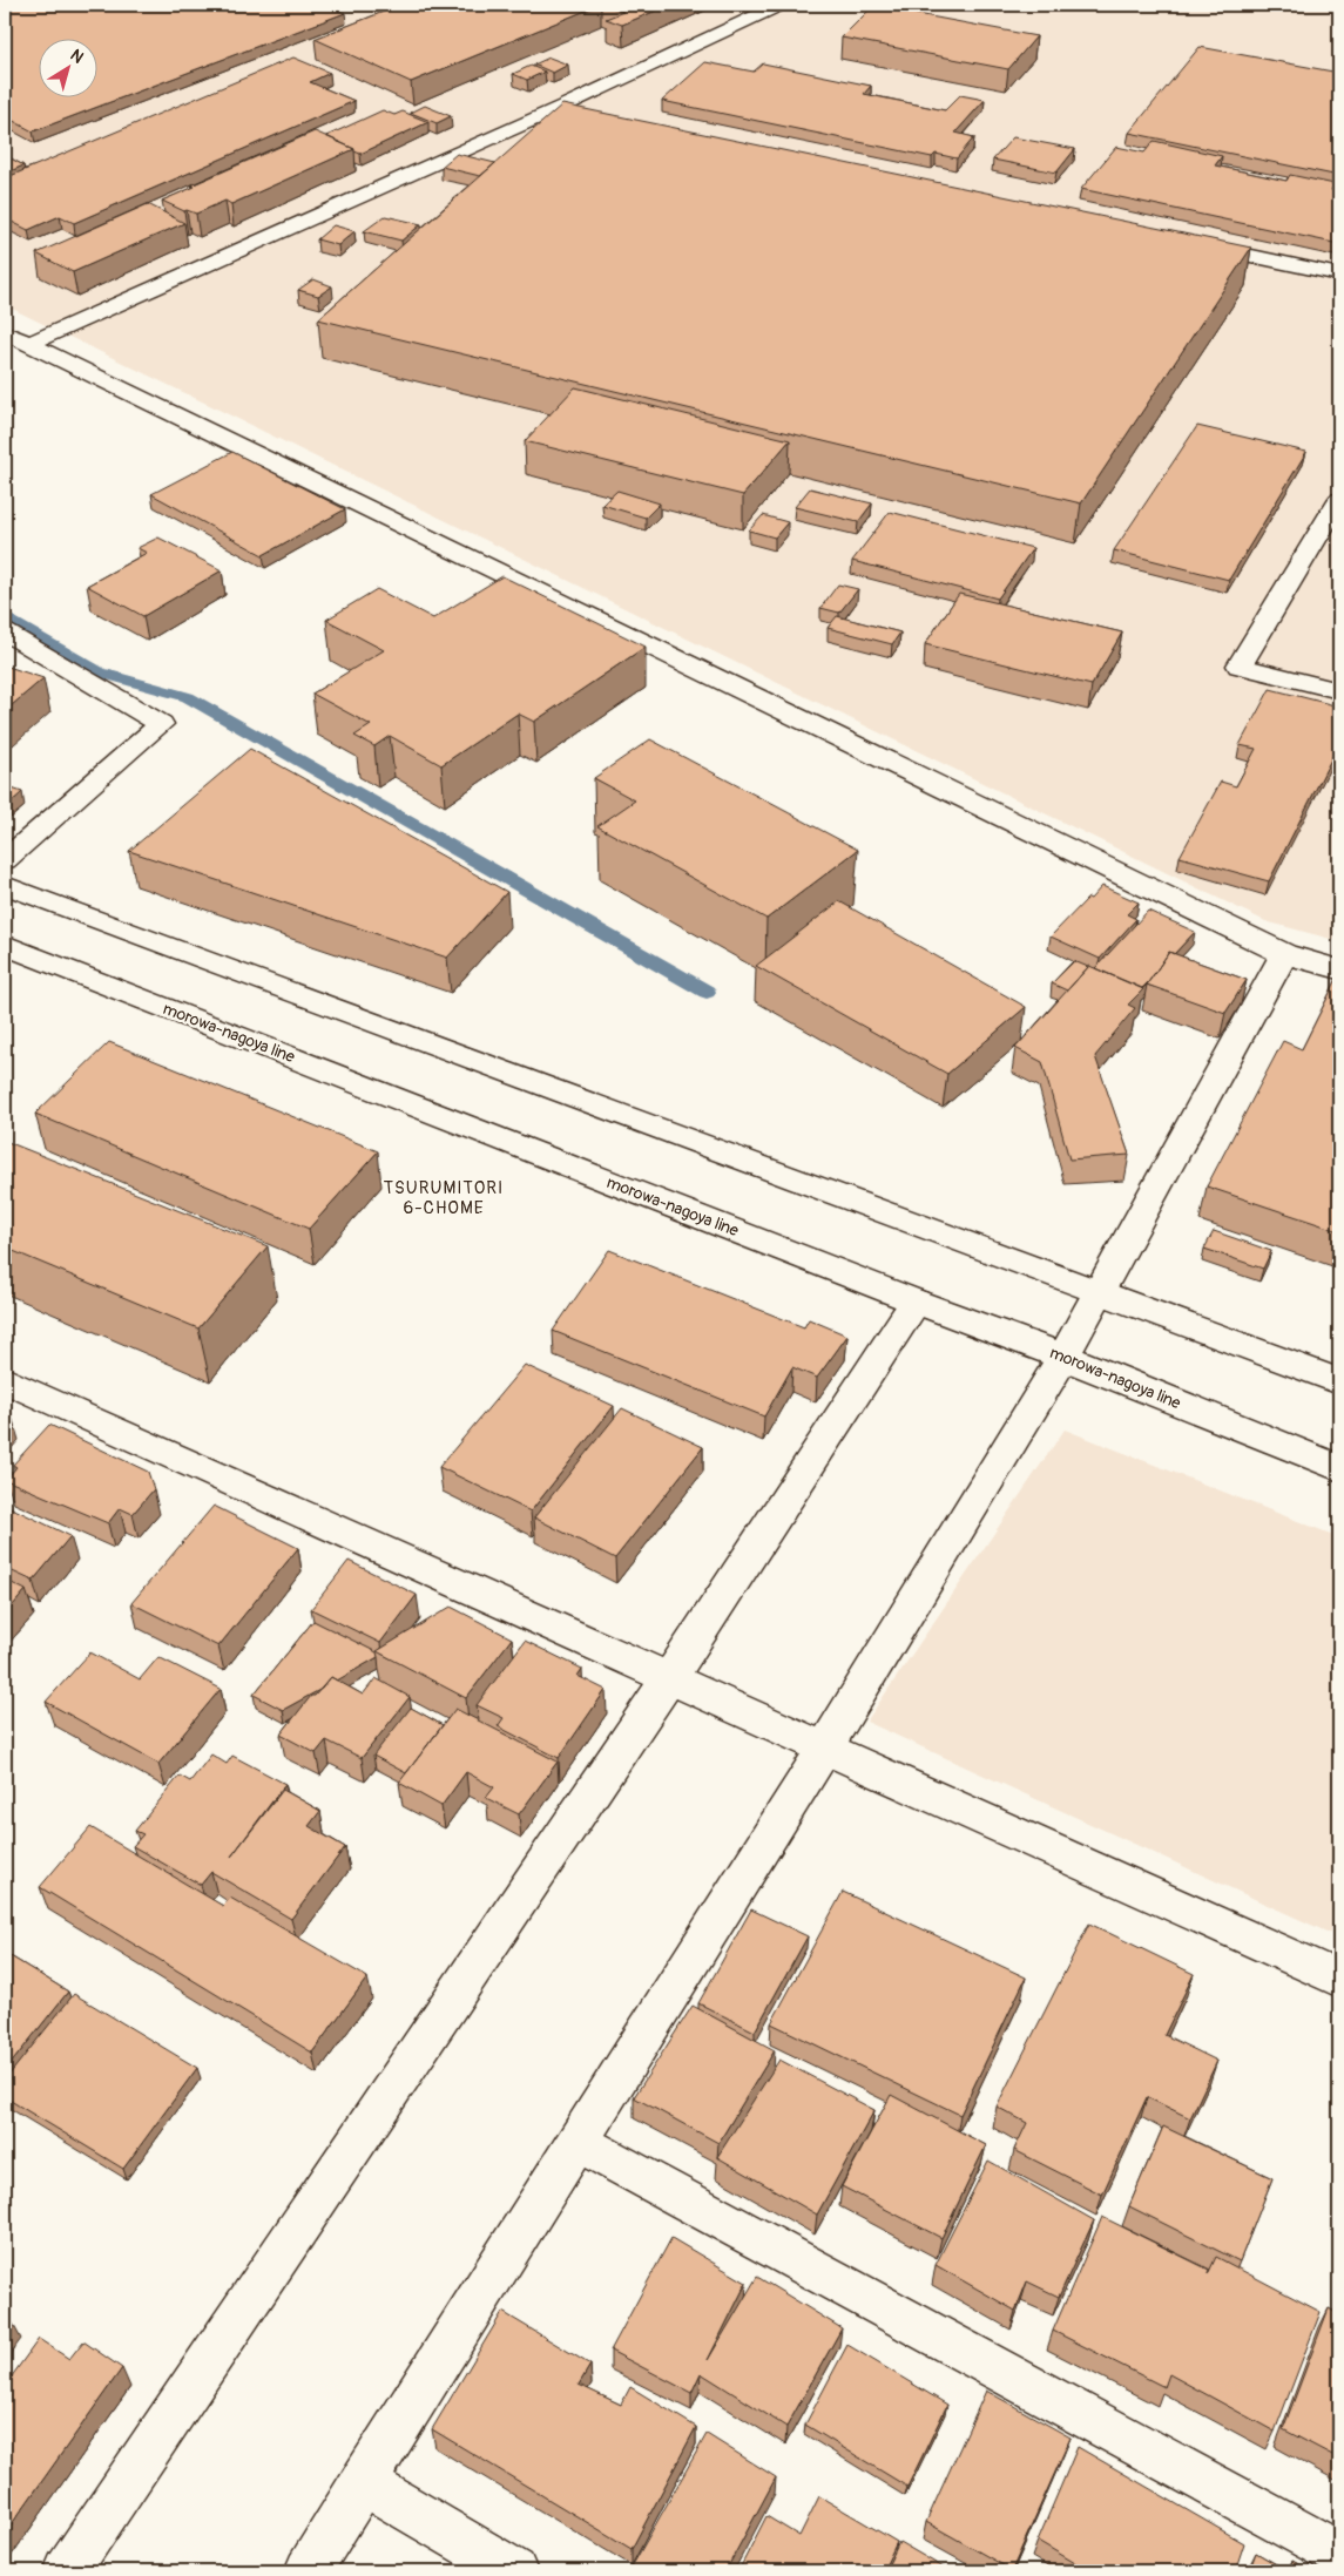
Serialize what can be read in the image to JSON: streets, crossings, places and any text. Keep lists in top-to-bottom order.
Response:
{
  "streets": {
    "street": ["morowa-nagoya line"]
  },
  "districts": ["TSURUMITORI 6-CHOME"],
  "north": "top right"
}
